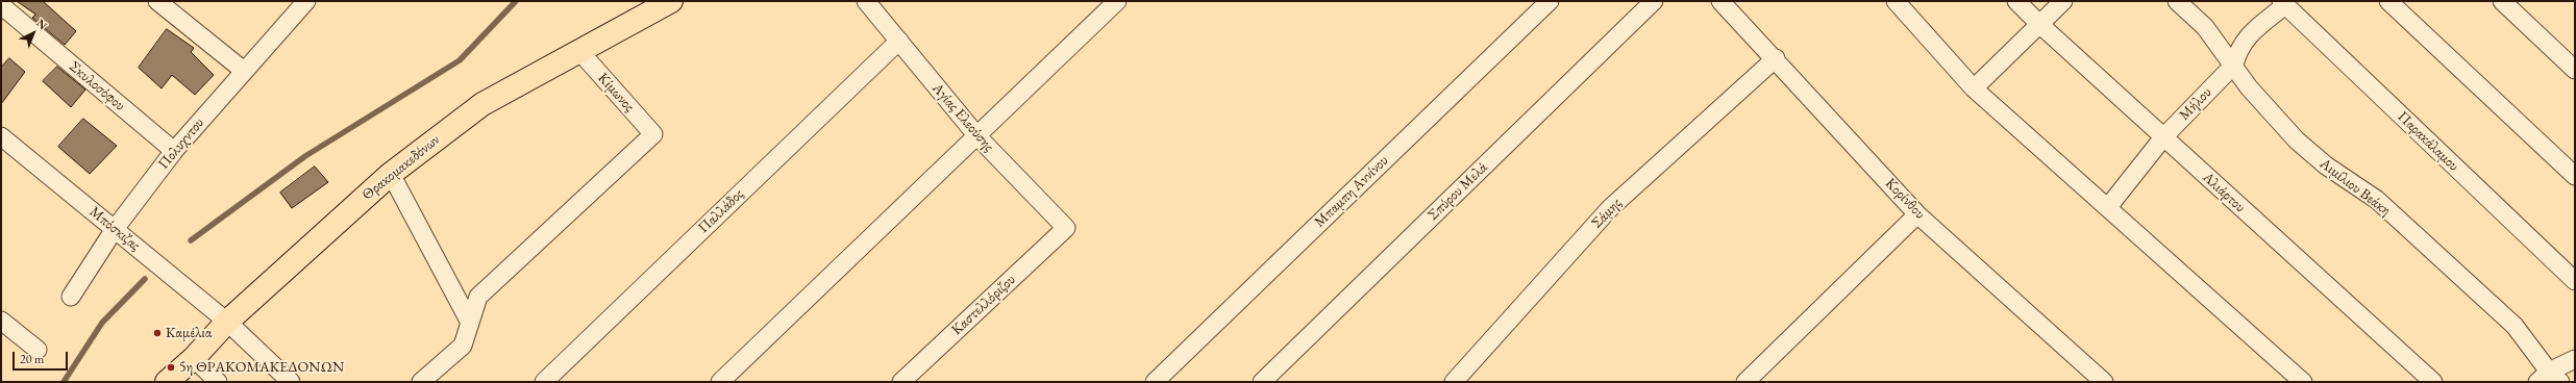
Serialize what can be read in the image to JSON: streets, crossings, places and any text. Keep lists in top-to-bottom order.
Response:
{
  "streets": {
    "main road": ["Θρακομακεδόνων"],
    "street": [
      "Σκυλοσόφου",
      "Κίμωνος",
      "Μήλου",
      "Αγίας Ελεούσης",
      "Παρακάλαμου",
      "Πολυχντου",
      "Αιμίλιου Βεάκη",
      "Μπαμπη Αννίνου",
      "Σπύρου Μελά",
      "Αλιάρτου",
      "Κορίνθου",
      "Παλλάδος",
      "Σάμης",
      "Μπόσκιζας",
      "Καστελλόριζου"
    ]
  },
  "crossings": [
    ["Σκυλοσόφου", "Πολυχντου"],
    ["Κίμωνος", "Θρακομακεδόνων"],
    ["Μήλου", "Παρακάλαμου"],
    ["Μήλου", "Αιμίλιου Βεάκη"],
    ["Μήλου", "Αλιάρτου"],
    ["Αγίας Ελεούσης", "Παλλάδος"],
    ["Αγίας Ελεούσης", "Καστελλόριζου"],
    ["Πολυχντου", "Μπόσκιζας"],
    ["Θρακομακεδόνων", "Μπόσκιζας"],
    ["Κορίνθου", "Σάμης"]
  ],
  "places": ["Καμέλια", "5η ΘΡΑΚΟΜΑΚΕΔΟΝΩΝ"],
  "scale_bar": "20 m",
  "north": "top right"
}
